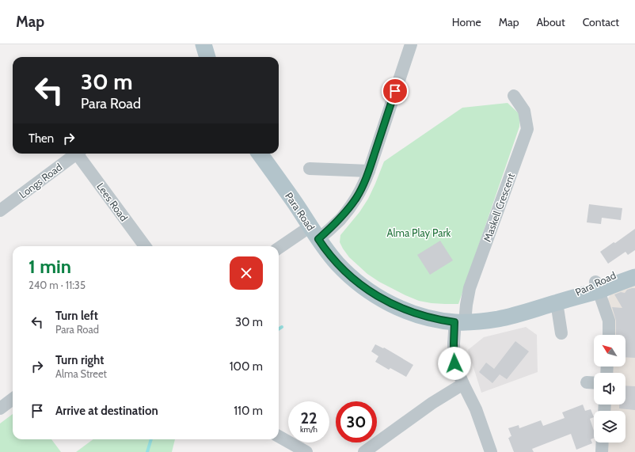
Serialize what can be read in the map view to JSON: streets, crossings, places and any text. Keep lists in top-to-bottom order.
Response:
{
  "streets": {
    "main road": ["Para Road"],
    "street": ["Longs Road", "Lees Road", "Maskell Crescent"]
  },
  "crossings": [
    ["Maskell Crescent", "Para Road"]
  ],
  "parks": ["Alma Play Park"],
  "north": "top left",
  "page": {
    "header": "Map",
    "nav": [
      "Home",
      "Map",
      "About",
      "Contact"
    ],
    "turn": ["30 m", "Para Road"],
    "then": "Then",
    "heading": ["1 min", "240 m · 11:35"],
    "list": [
      {
        "name": "Turn left",
        "note": "Para Road",
        "value": "30 m"
      },
      {
        "name": "Turn right",
        "note": "Alma Street",
        "value": "100 m"
      },
      {
        "name": "Arrive at destination",
        "value": "110 m"
      }
    ],
    "speed": "22 km/h",
    "limit": "30"
  }
}
